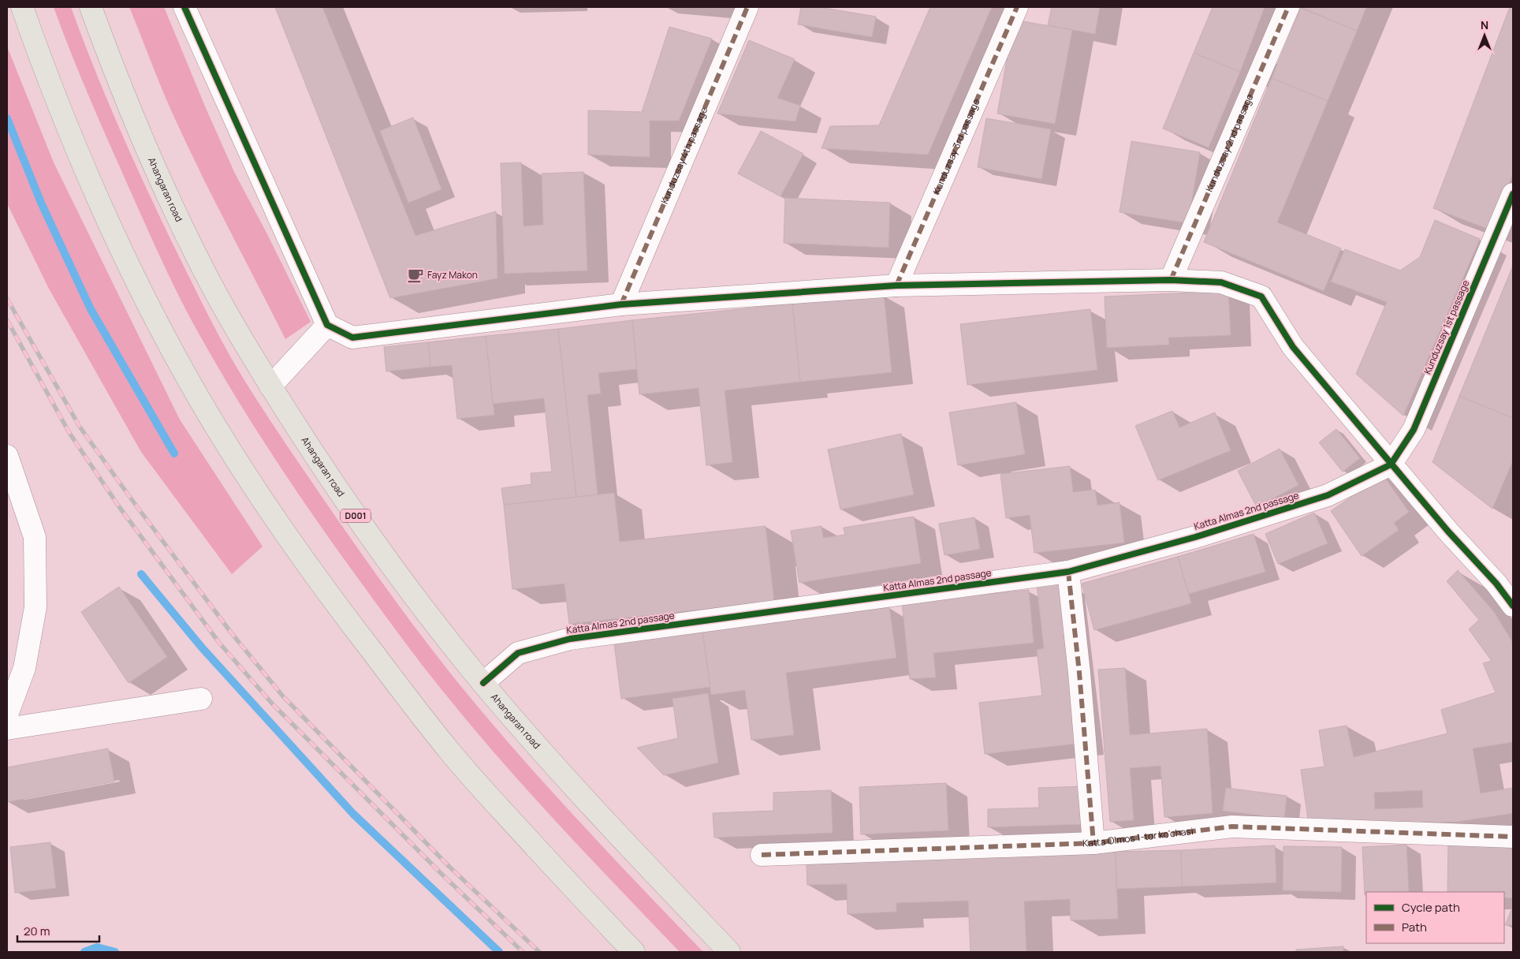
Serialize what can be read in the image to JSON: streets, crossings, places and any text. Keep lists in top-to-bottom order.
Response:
{
  "streets": {
    "highway": ["Ahangaran road", "D001"],
    "street": [
      "Kunduzsay 2nd passage",
      "Kunduzsay 3rd passage",
      "Kunduzsay 4th passage",
      "Kunduzsay 1st passage",
      "Katta Almas 2nd passage",
      "Katta Olmos 1-tor ko'chasi"
    ]
  },
  "crossings": [
    ["Ahangaran road", "Katta Almas 2nd passage"],
    ["Kunduzsay 1st passage", "Katta Almas 2nd passage"]
  ],
  "places": {
    "cafe": ["Fayz Makon"]
  },
  "legend": ["Cycle path", "Path"],
  "scale_bar": "20 m",
  "north": "top"
}
